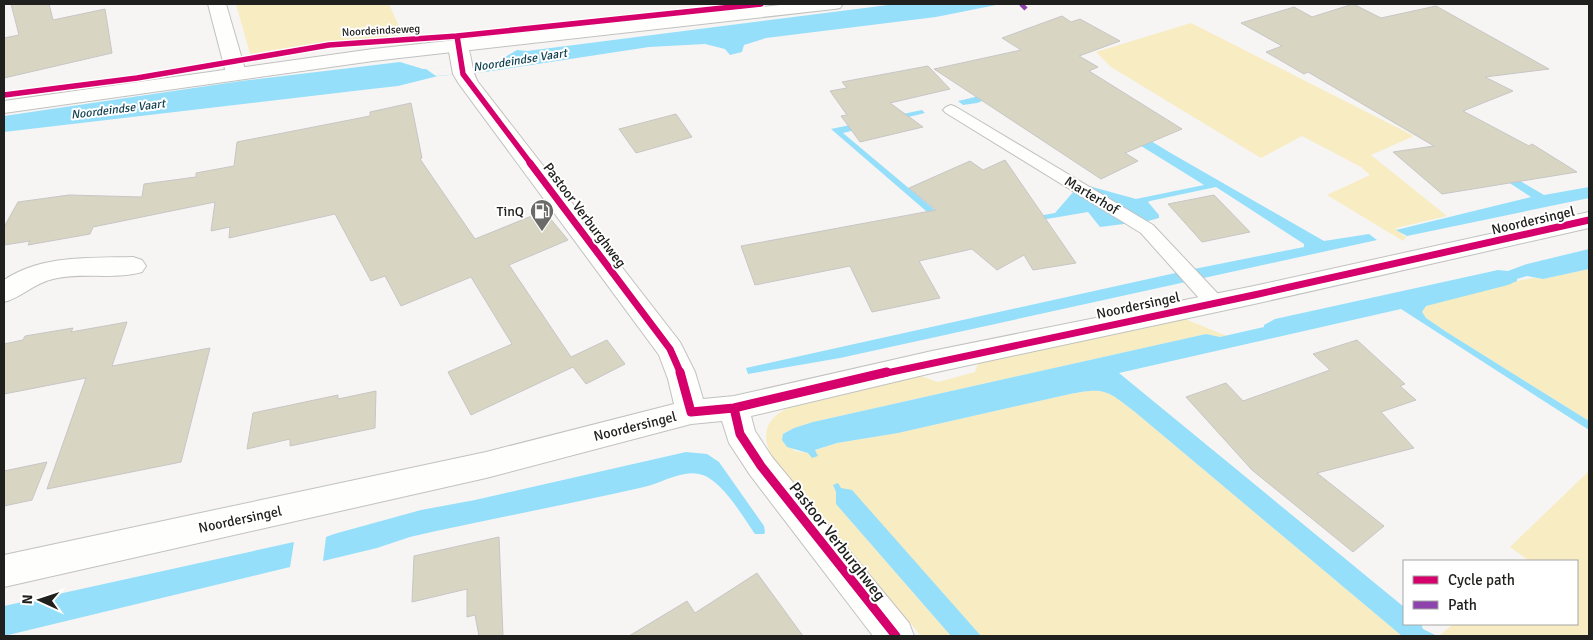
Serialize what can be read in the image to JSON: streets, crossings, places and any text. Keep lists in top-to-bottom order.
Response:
{
  "streets": {
    "street": ["Noordeindseweg", "Pastoor Verburghweg", "Noordersingel"],
    "lane": ["Marterhof"]
  },
  "crossings": [
    ["Noordeindseweg", "Pastoor Verburghweg"],
    ["Marterhof", "Noordersingel"],
    ["Pastoor Verburghweg", "Noordersingel"]
  ],
  "water": ["Noordeindse Vaart"],
  "places": {
    "fuel station": ["TinQ"]
  },
  "legend": ["Cycle path", "Path"],
  "north": "left"
}
